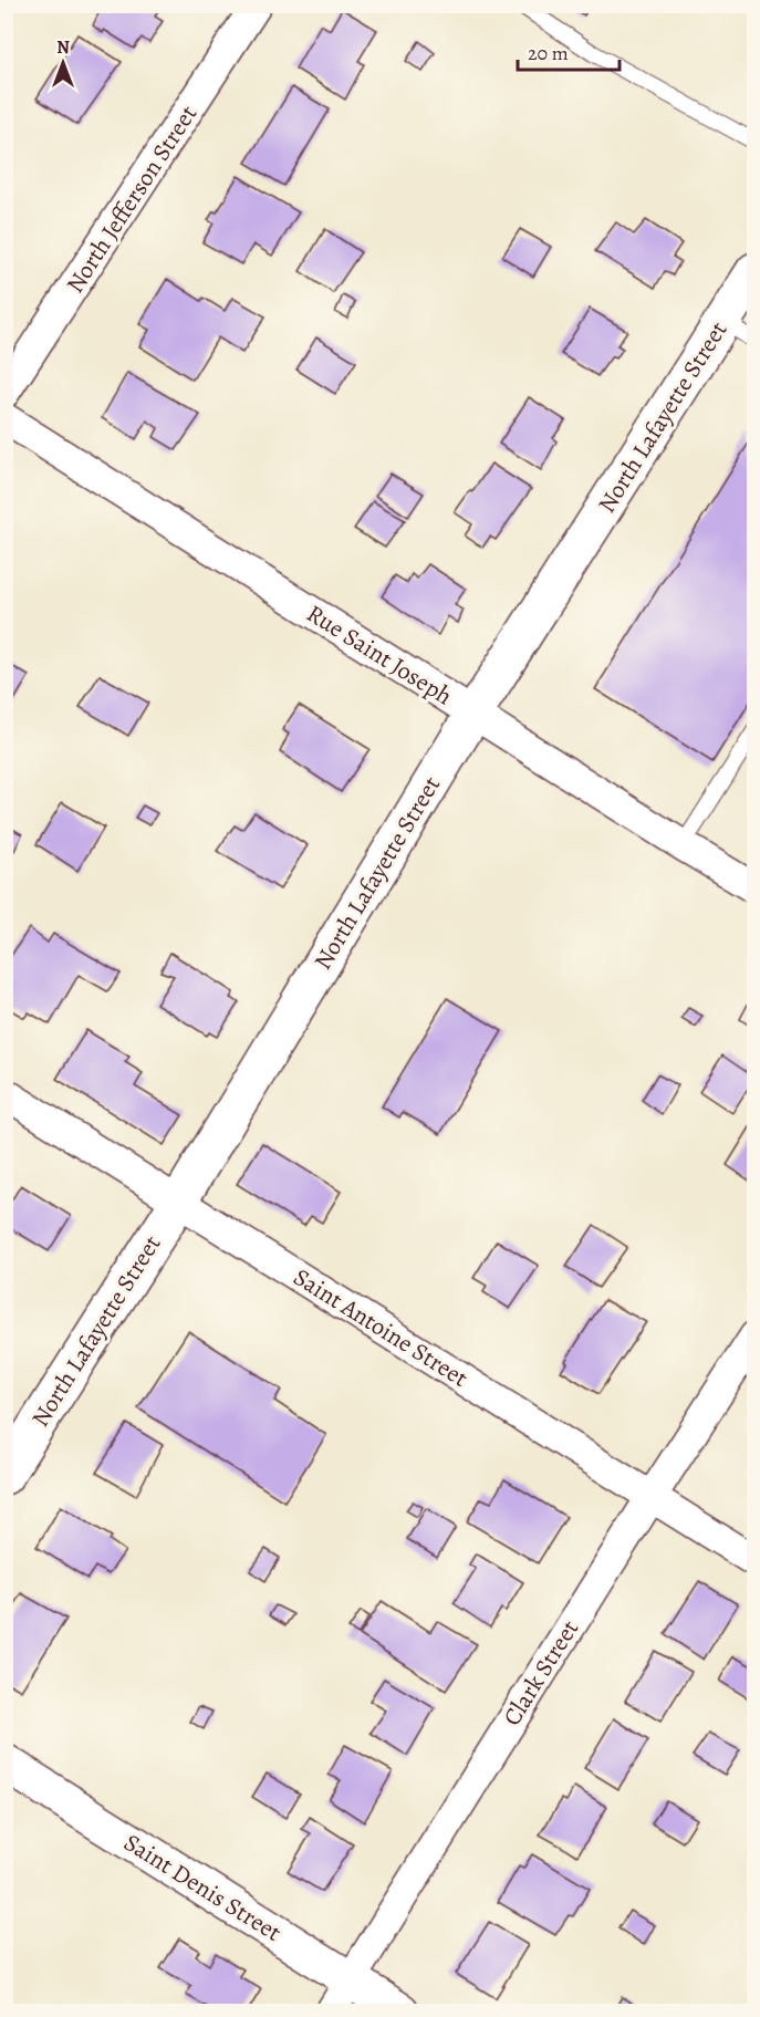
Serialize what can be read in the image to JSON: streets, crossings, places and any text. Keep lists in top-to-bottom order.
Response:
{
  "streets": {
    "street": [
      "North Jefferson Street",
      "North Lafayette Street",
      "Rue Saint Joseph",
      "Saint Antoine Street",
      "Clark Street",
      "Saint Denis Street"
    ]
  },
  "crossings": [
    ["North Lafayette Street", "Rue Saint Joseph"],
    ["North Lafayette Street", "Saint Antoine Street"],
    ["Saint Antoine Street", "Clark Street"],
    ["Clark Street", "Saint Denis Street"]
  ],
  "scale_bar": "20 m",
  "north": "top"
}
